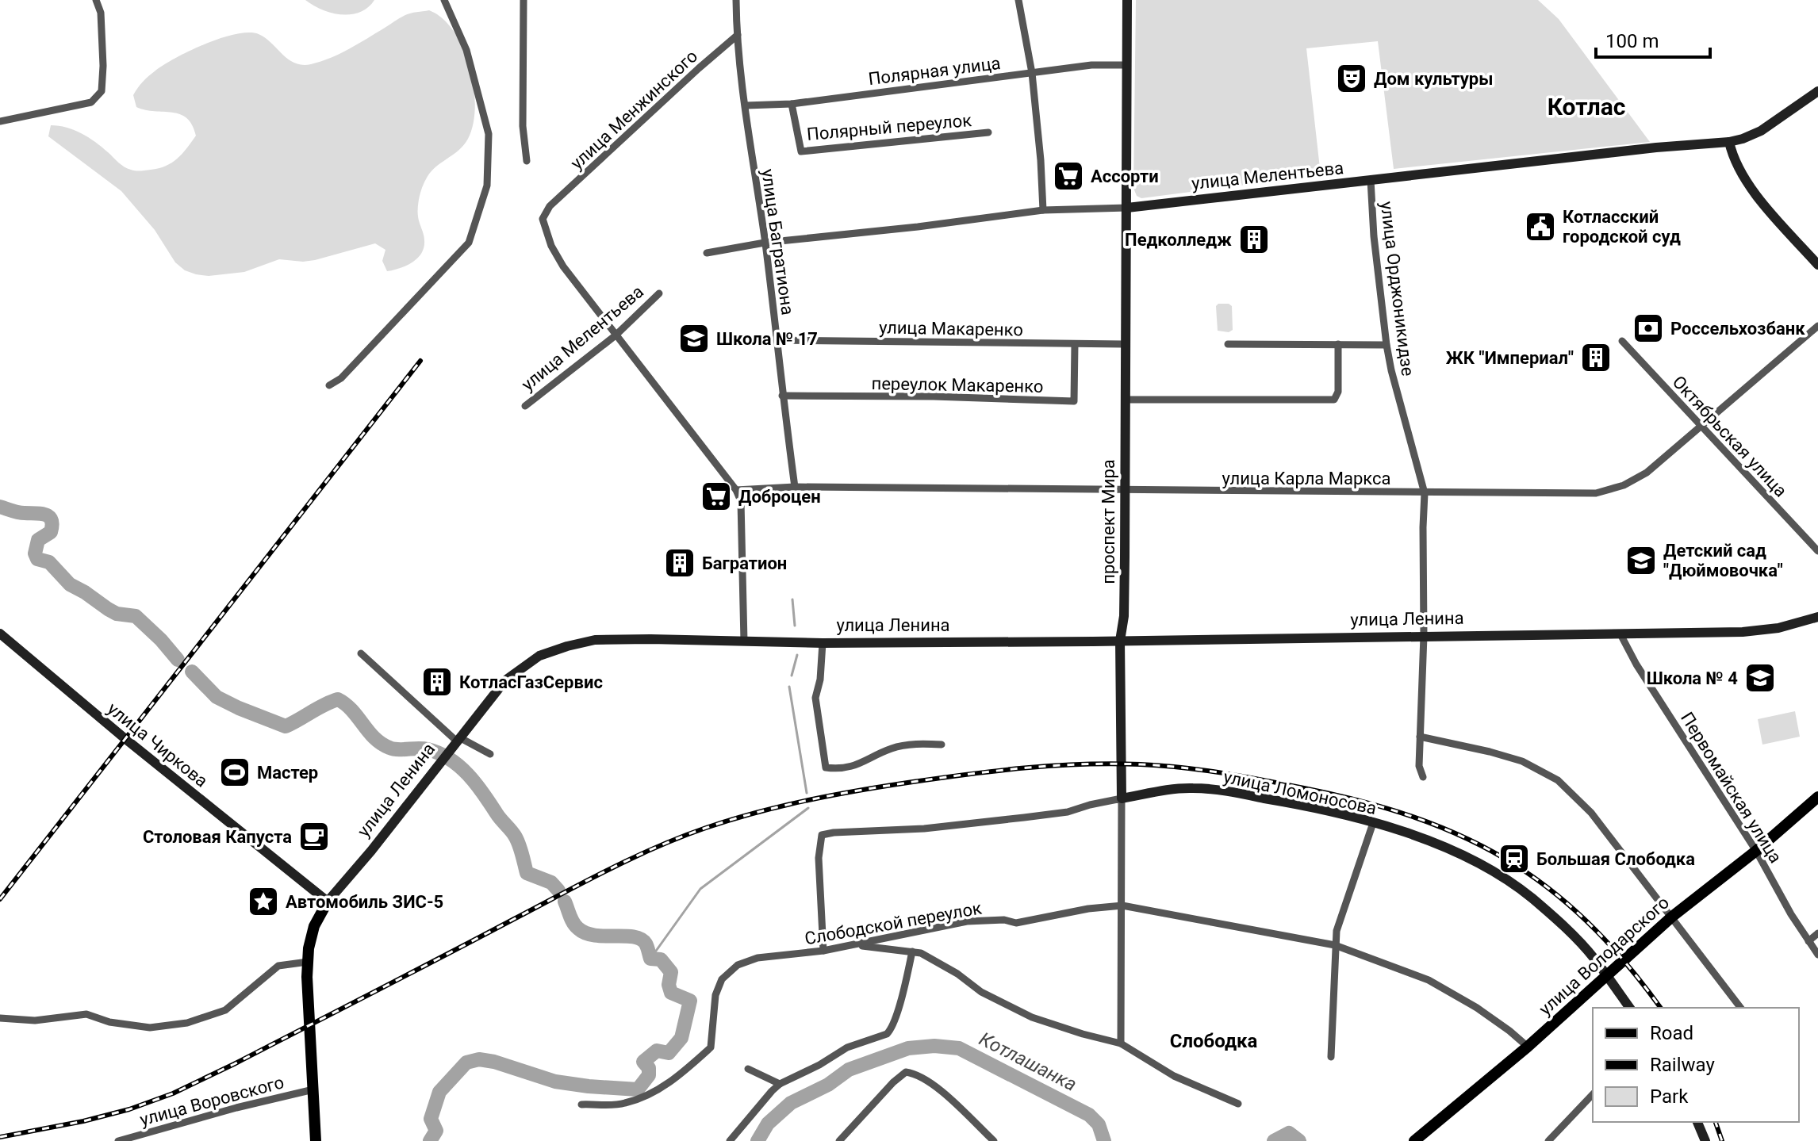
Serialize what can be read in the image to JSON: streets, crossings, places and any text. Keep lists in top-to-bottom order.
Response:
{
  "streets": {
    "main road": ["улица Ленина", "улица Володарского"],
    "street": [
      "Полярная улица",
      "улица Менжинского",
      "Полярный переулок",
      "улица Мелентьева",
      "улица Багратиона",
      "улица Орджоникидзе",
      "улица Макаренко",
      "переулок Макаренко",
      "Октябрьская улица",
      "улица Карла Маркса",
      "проспект Мира",
      "улица Чиркова",
      "Первомайская улица",
      "улица Ломоносова",
      "Слободской переулок",
      "улица Воровского"
    ]
  },
  "crossings": [
    ["Полярная улица", "Полярный переулок"],
    ["Полярная улица", "улица Багратиона"],
    ["Полярная улица", "проспект Мира"],
    ["улица Менжинского", "улица Мелентьева"],
    ["улица Менжинского", "улица Багратиона"],
    ["улица Мелентьева", "улица Багратиона"],
    ["улица Мелентьева", "улица Орджоникидзе"],
    ["улица Мелентьева", "проспект Мира"],
    ["улица Багратиона", "улица Макаренко"],
    ["улица Багратиона", "переулок Макаренко"],
    ["улица Багратиона", "улица Карла Маркса"],
    ["улица Орджоникидзе", "улица Карла Маркса"],
    ["улица Орджоникидзе", "улица Ленина"],
    ["улица Макаренко", "переулок Макаренко"],
    ["улица Макаренко", "проспект Мира"],
    ["Октябрьская улица", "улица Карла Маркса"],
    ["улица Карла Маркса", "проспект Мира"],
    ["проспект Мира", "улица Ленина"],
    ["проспект Мира", "улица Ломоносова"],
    ["проспект Мира", "Слободской переулок"],
    ["улица Ленина", "улица Чиркова"],
    ["улица Ленина", "Первомайская улица"],
    ["улица Ленина", "улица Воровского"],
    ["Первомайская улица", "улица Володарского"],
    ["улица Ломоносова", "Слободской переулок"],
    ["улица Ломоносова", "улица Володарского"],
    ["Слободской переулок", "улица Володарского"]
  ],
  "districts": ["Котлас", "Слободка"],
  "water": ["Котлашанка"],
  "places": {
    "theatre": ["Дом культуры"],
    "supermarket": ["Ассорти", "Доброцен"],
    "public building": ["Котласский городской суд"],
    "building": [
      "Педколледж",
      "ЖК \"Империал\"",
      "Багратион",
      "КотласГазСервис"
    ],
    "bank": ["Россельхозбанк"],
    "school or university": ["Школа № 17", "Детский сад \"Дюймовочка\"", "Школа № 4"],
    "sports": ["Мастер"],
    "cafe": ["Столовая Капуста"],
    "station": ["Большая Слободка"],
    "place": ["Автомобиль ЗИС-5"]
  },
  "legend": ["Road", "Railway", "Park"],
  "scale_bar": "100 m"
}
